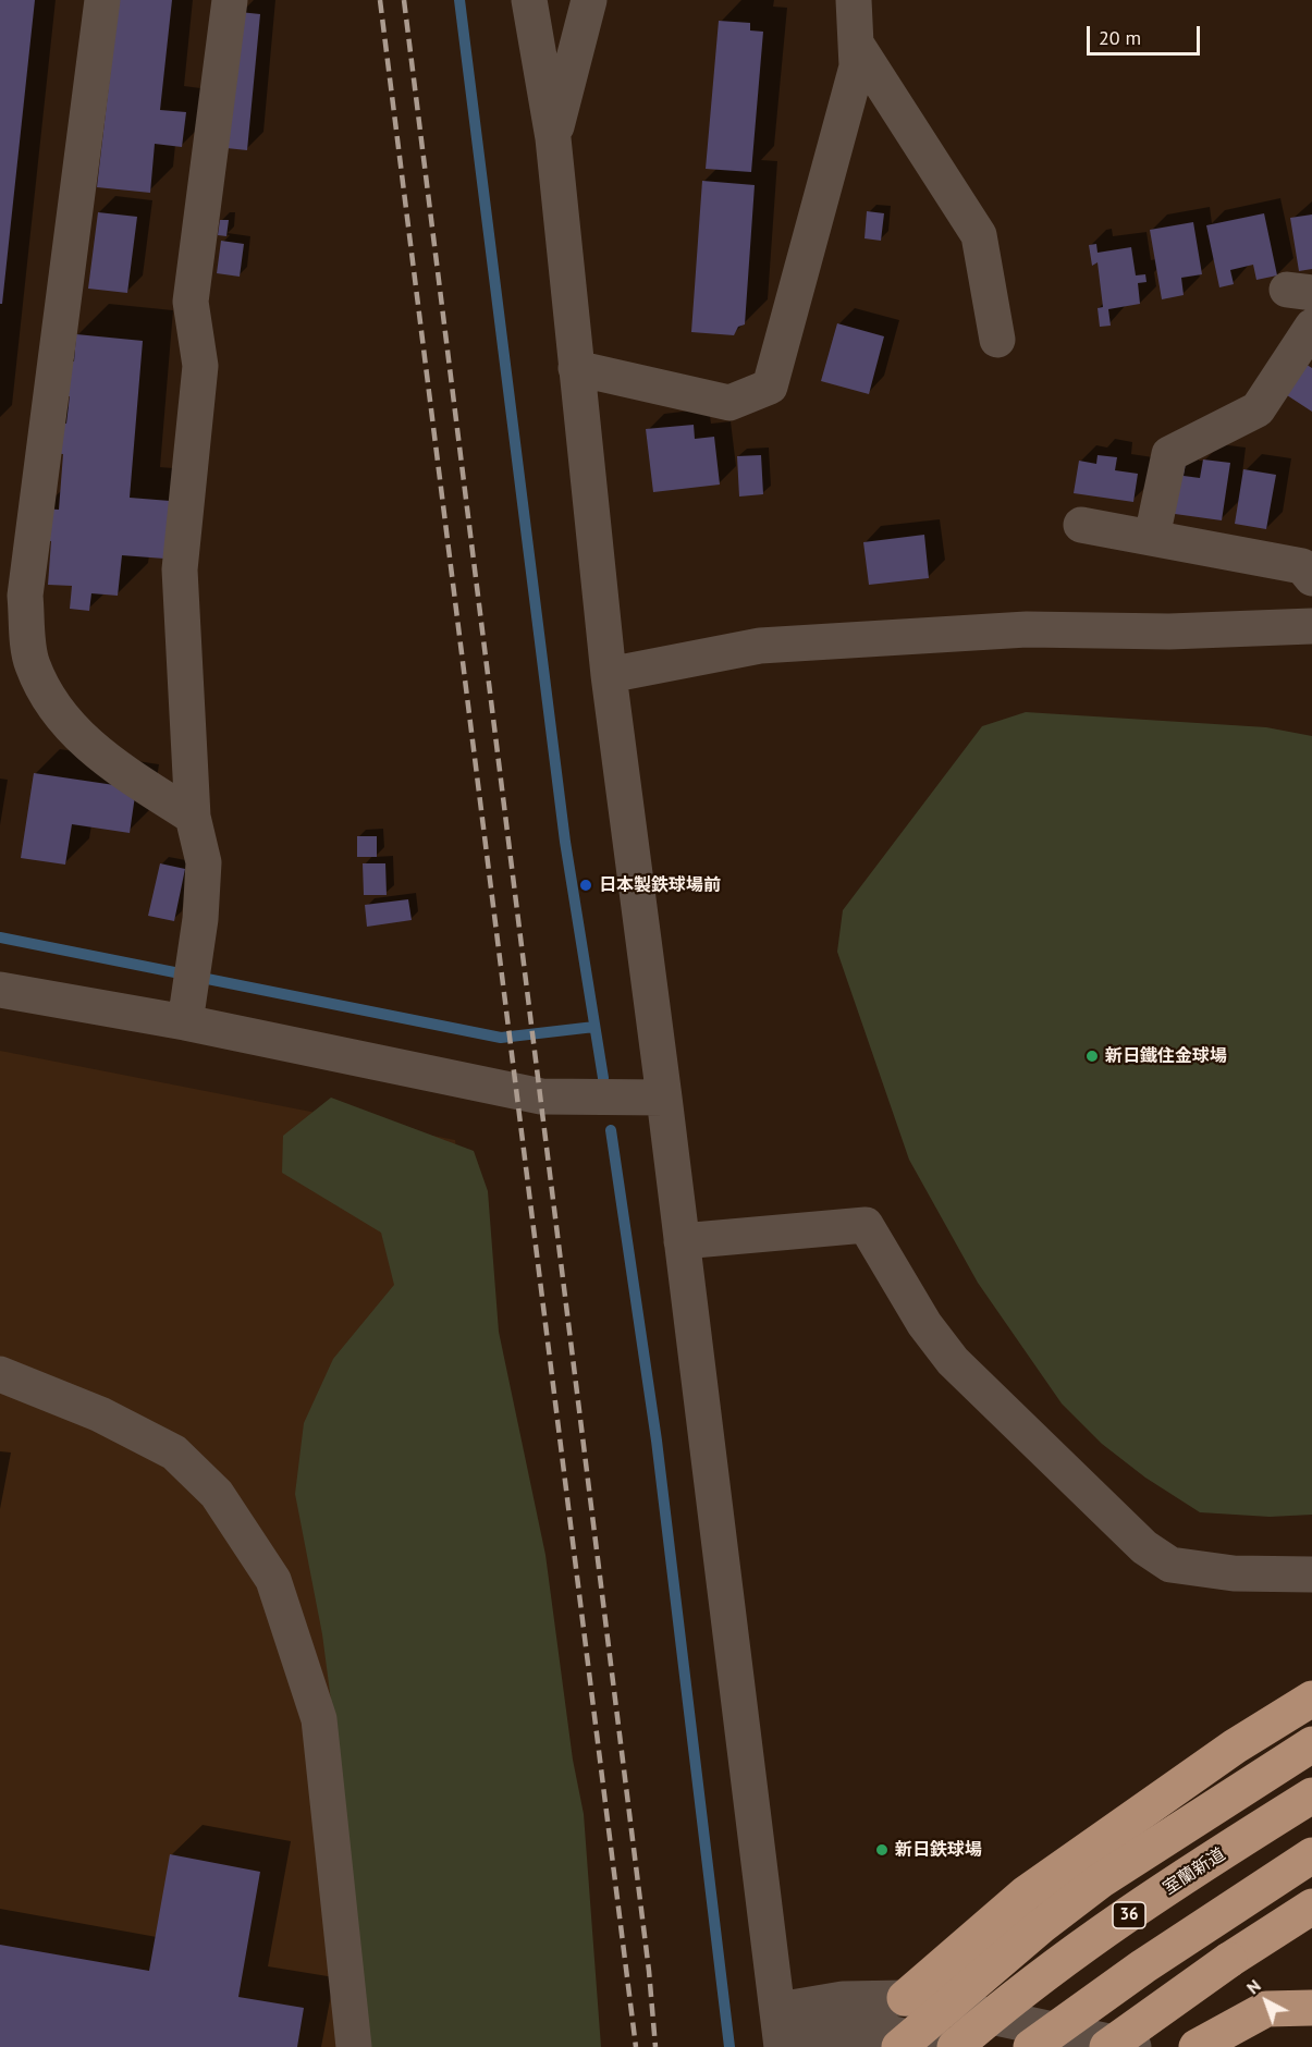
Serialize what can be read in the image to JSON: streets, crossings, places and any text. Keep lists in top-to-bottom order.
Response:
{
  "streets": {
    "highway": ["室蘭新道", "36"]
  },
  "places": ["日本製鉄球場前", "新日鐵住金球場", "新日鉄球場"],
  "scale_bar": "20 m",
  "north": "top left"
}
